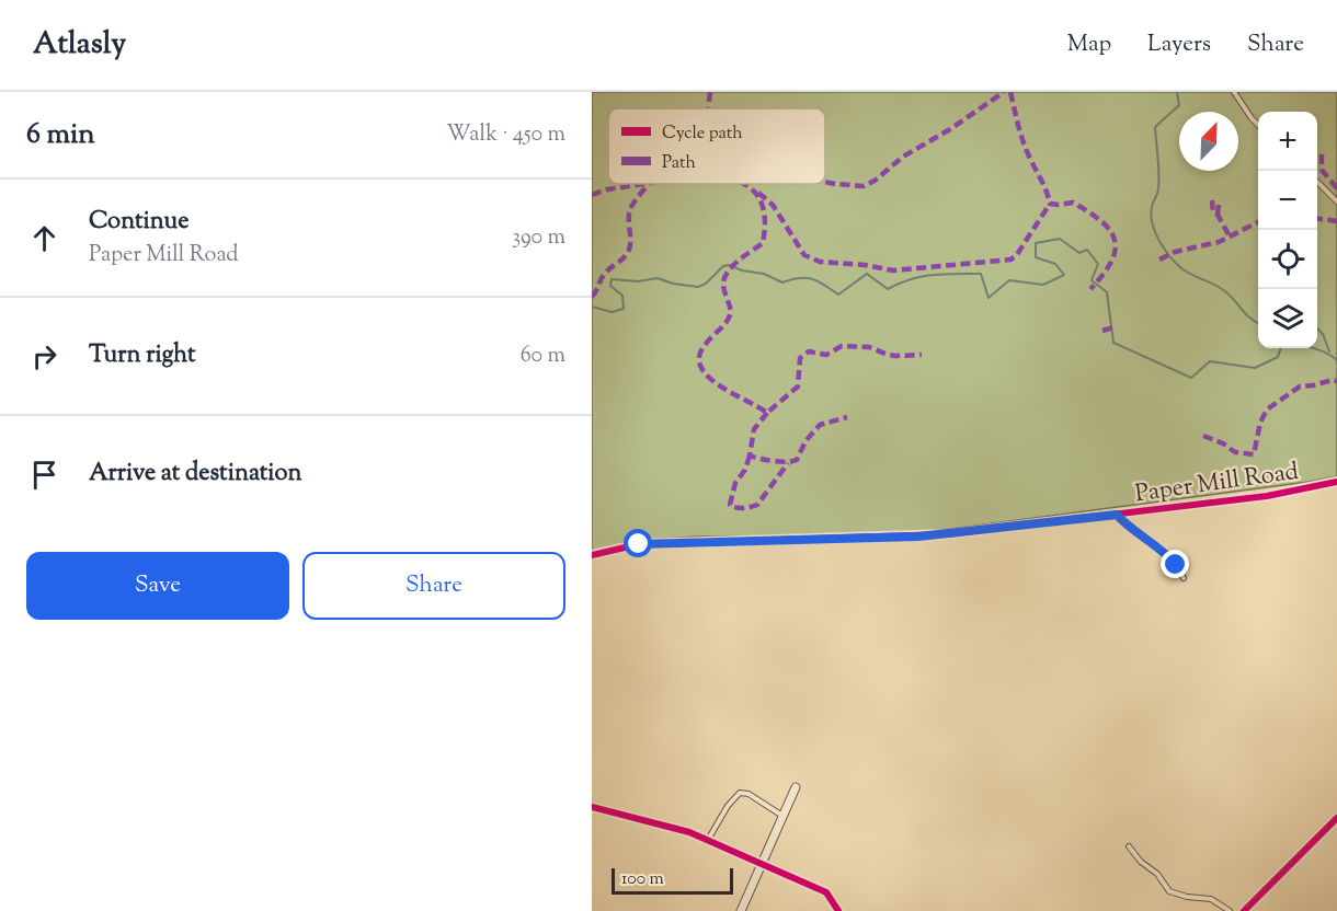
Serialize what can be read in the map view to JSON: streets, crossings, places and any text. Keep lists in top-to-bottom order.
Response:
{
  "streets": {
    "street": ["Paper Mill Road"]
  },
  "legend": ["Cycle path", "Path"],
  "scale_bar": "100 m",
  "north": "top right",
  "page": {
    "header": "Atlasly",
    "nav": ["Map", "Layers", "Share"],
    "heading": ["6 min", "Walk · 450 m"],
    "map_buttons": ["+", "−"],
    "list": [
      ["Continue", "Paper Mill Road", "390 m"],
      ["Turn right", "60 m"],
      "Arrive at destination"
    ],
    "buttons": ["Save", "Share"],
    "scale": "100 m"
  }
}
